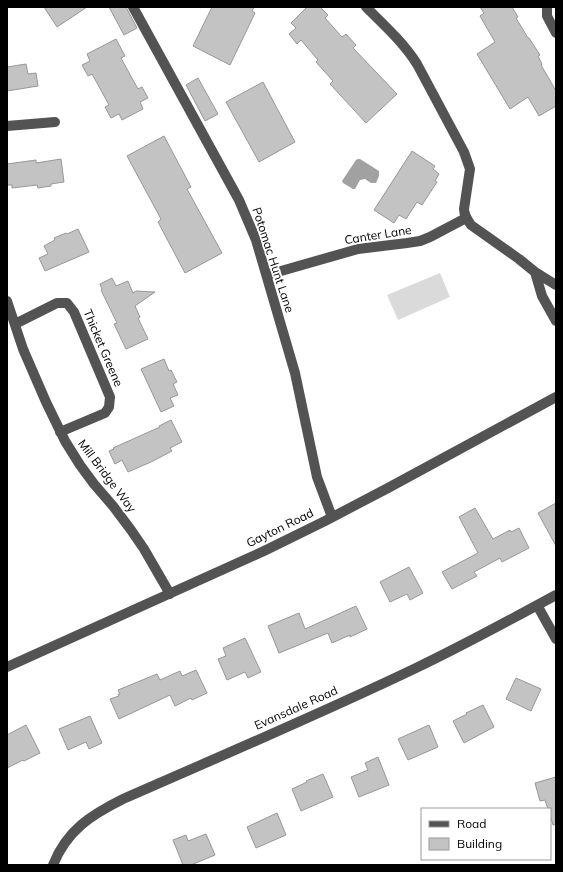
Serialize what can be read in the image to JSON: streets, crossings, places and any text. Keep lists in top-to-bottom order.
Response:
{
  "streets": {
    "street": [
      "Canter Lane",
      "Potomac Hunt Lane",
      "Thicket Greene",
      "Mill Bridge Way",
      "Gayton Road",
      "Evansdale Road"
    ]
  },
  "crossings": [
    ["Canter Lane", "Potomac Hunt Lane"],
    ["Potomac Hunt Lane", "Gayton Road"],
    ["Thicket Greene", "Mill Bridge Way"],
    ["Mill Bridge Way", "Gayton Road"]
  ],
  "legend": ["Road", "Building"]
}
